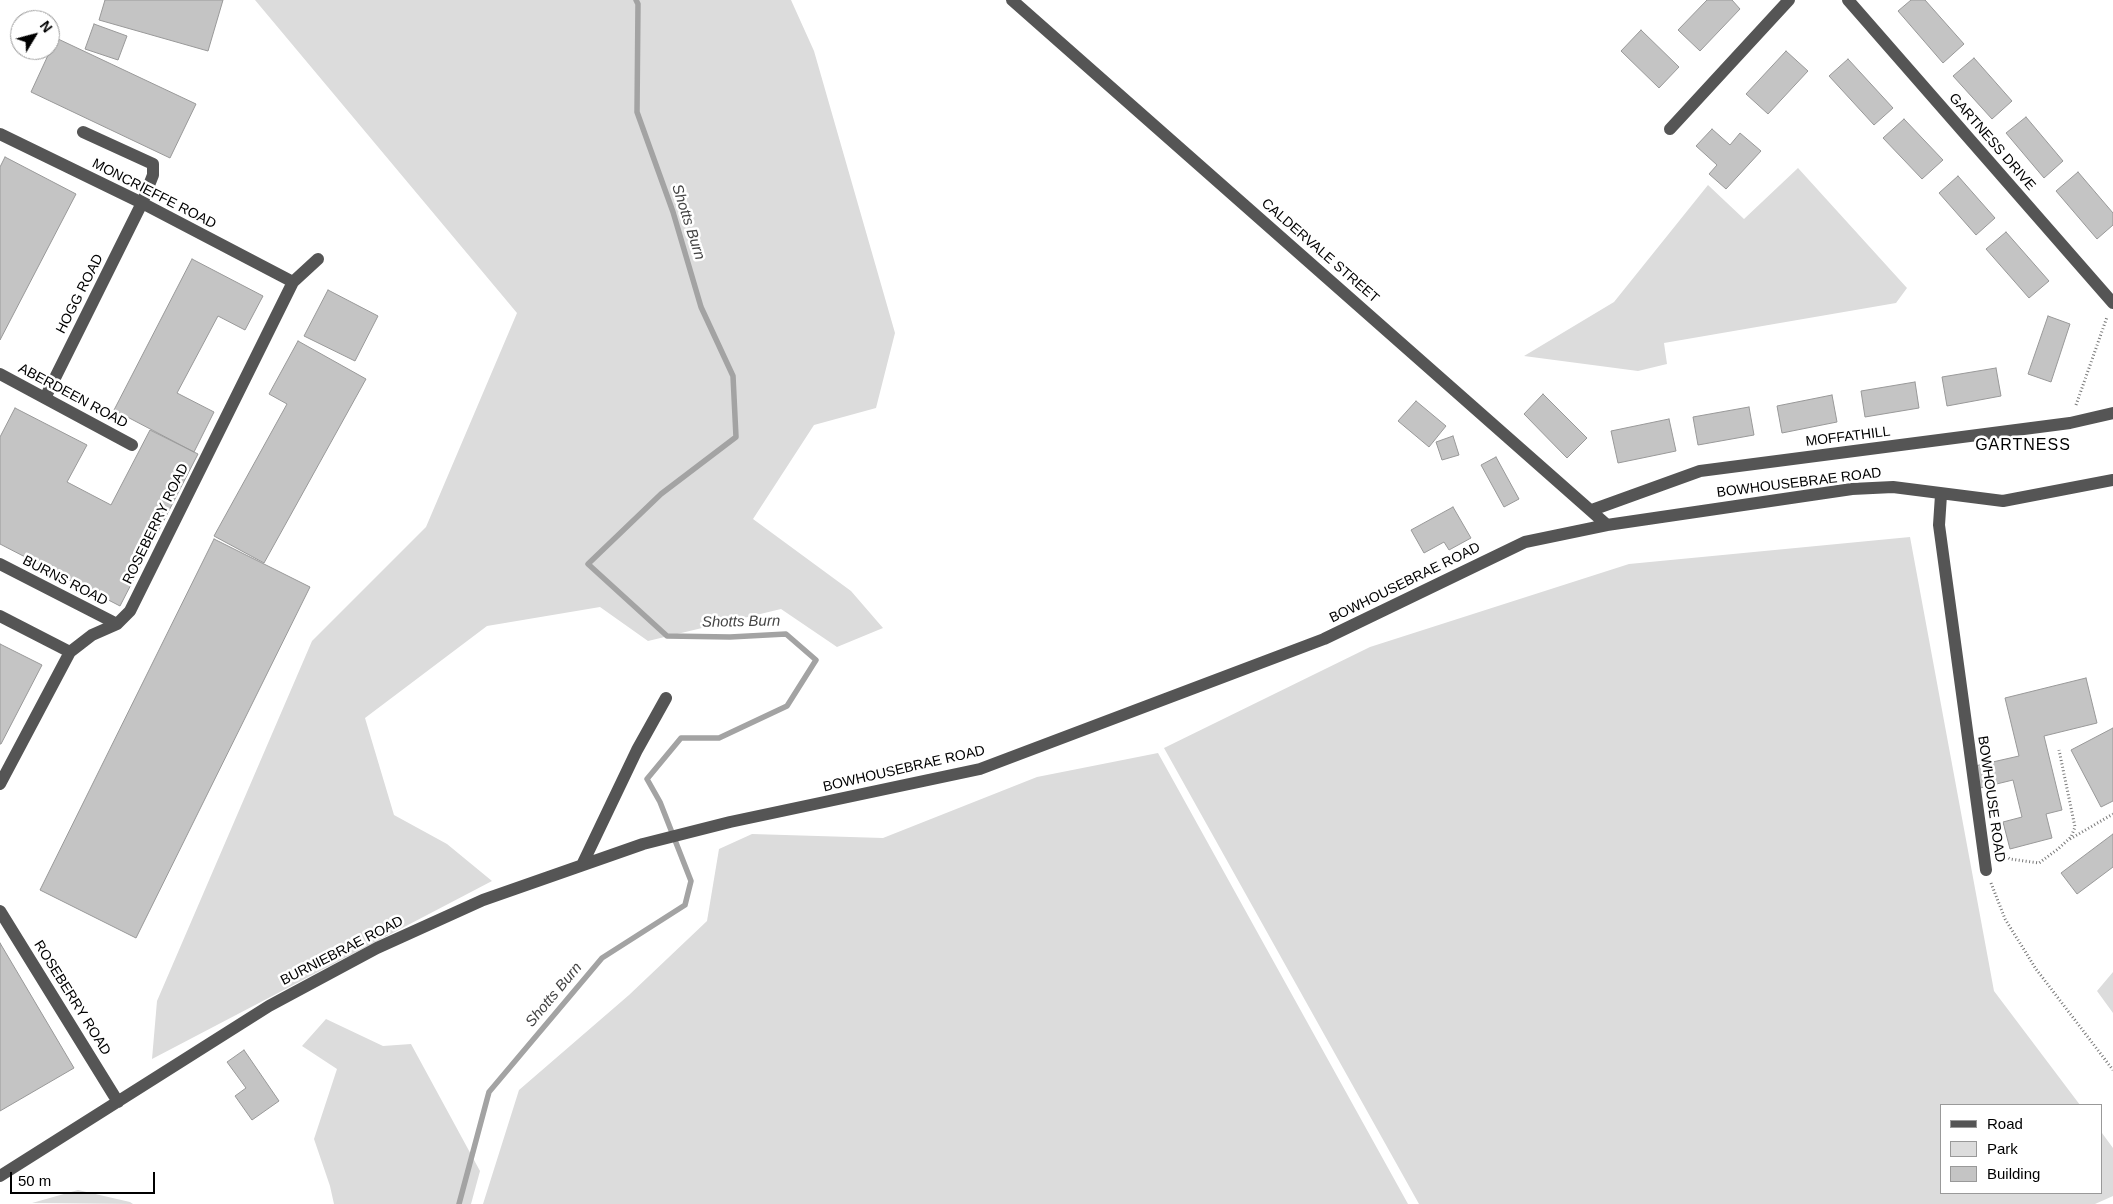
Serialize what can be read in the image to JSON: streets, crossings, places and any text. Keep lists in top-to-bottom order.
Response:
{
  "streets": {
    "street": [
      "GARTNESS DRIVE",
      "MONCRIEFFE ROAD",
      "CALDERVALE STREET",
      "HOGG ROAD",
      "ABERDEEN ROAD",
      "MOFFATHILL",
      "BOWHOUSEBRAE ROAD",
      "ROSEBERRY ROAD",
      "BURNS ROAD",
      "BOWHOUSE ROAD",
      "BURNIEBRAE ROAD"
    ]
  },
  "crossings": [
    ["MONCRIEFFE ROAD", "HOGG ROAD"],
    ["MONCRIEFFE ROAD", "ROSEBERRY ROAD"],
    ["CALDERVALE STREET", "MOFFATHILL"],
    ["CALDERVALE STREET", "BOWHOUSEBRAE ROAD"],
    ["HOGG ROAD", "ABERDEEN ROAD"],
    ["BOWHOUSEBRAE ROAD", "BOWHOUSE ROAD"],
    ["BOWHOUSEBRAE ROAD", "BURNIEBRAE ROAD"],
    ["ROSEBERRY ROAD", "BURNS ROAD"],
    ["ROSEBERRY ROAD", "BURNIEBRAE ROAD"]
  ],
  "districts": ["GARTNESS"],
  "water": ["Shotts Burn"],
  "legend": ["Road", "Park", "Building"],
  "scale_bar": "50 m",
  "north": "top right"
}
